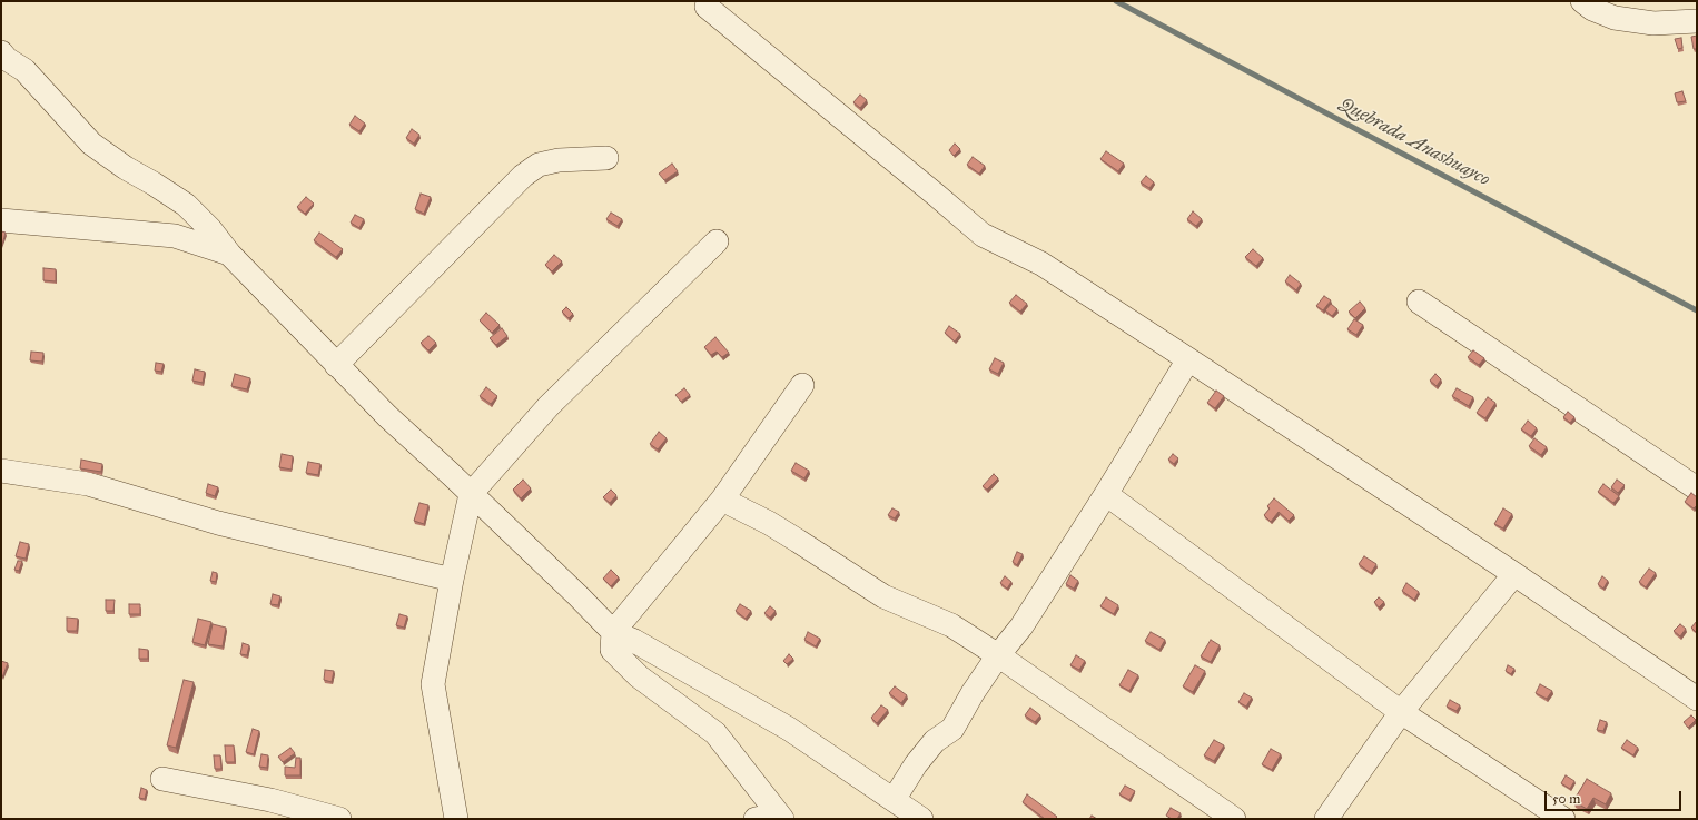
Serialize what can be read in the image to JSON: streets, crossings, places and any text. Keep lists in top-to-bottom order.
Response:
{
  "water": ["Quebrada Anashuayco"],
  "scale_bar": "50 m"
}
